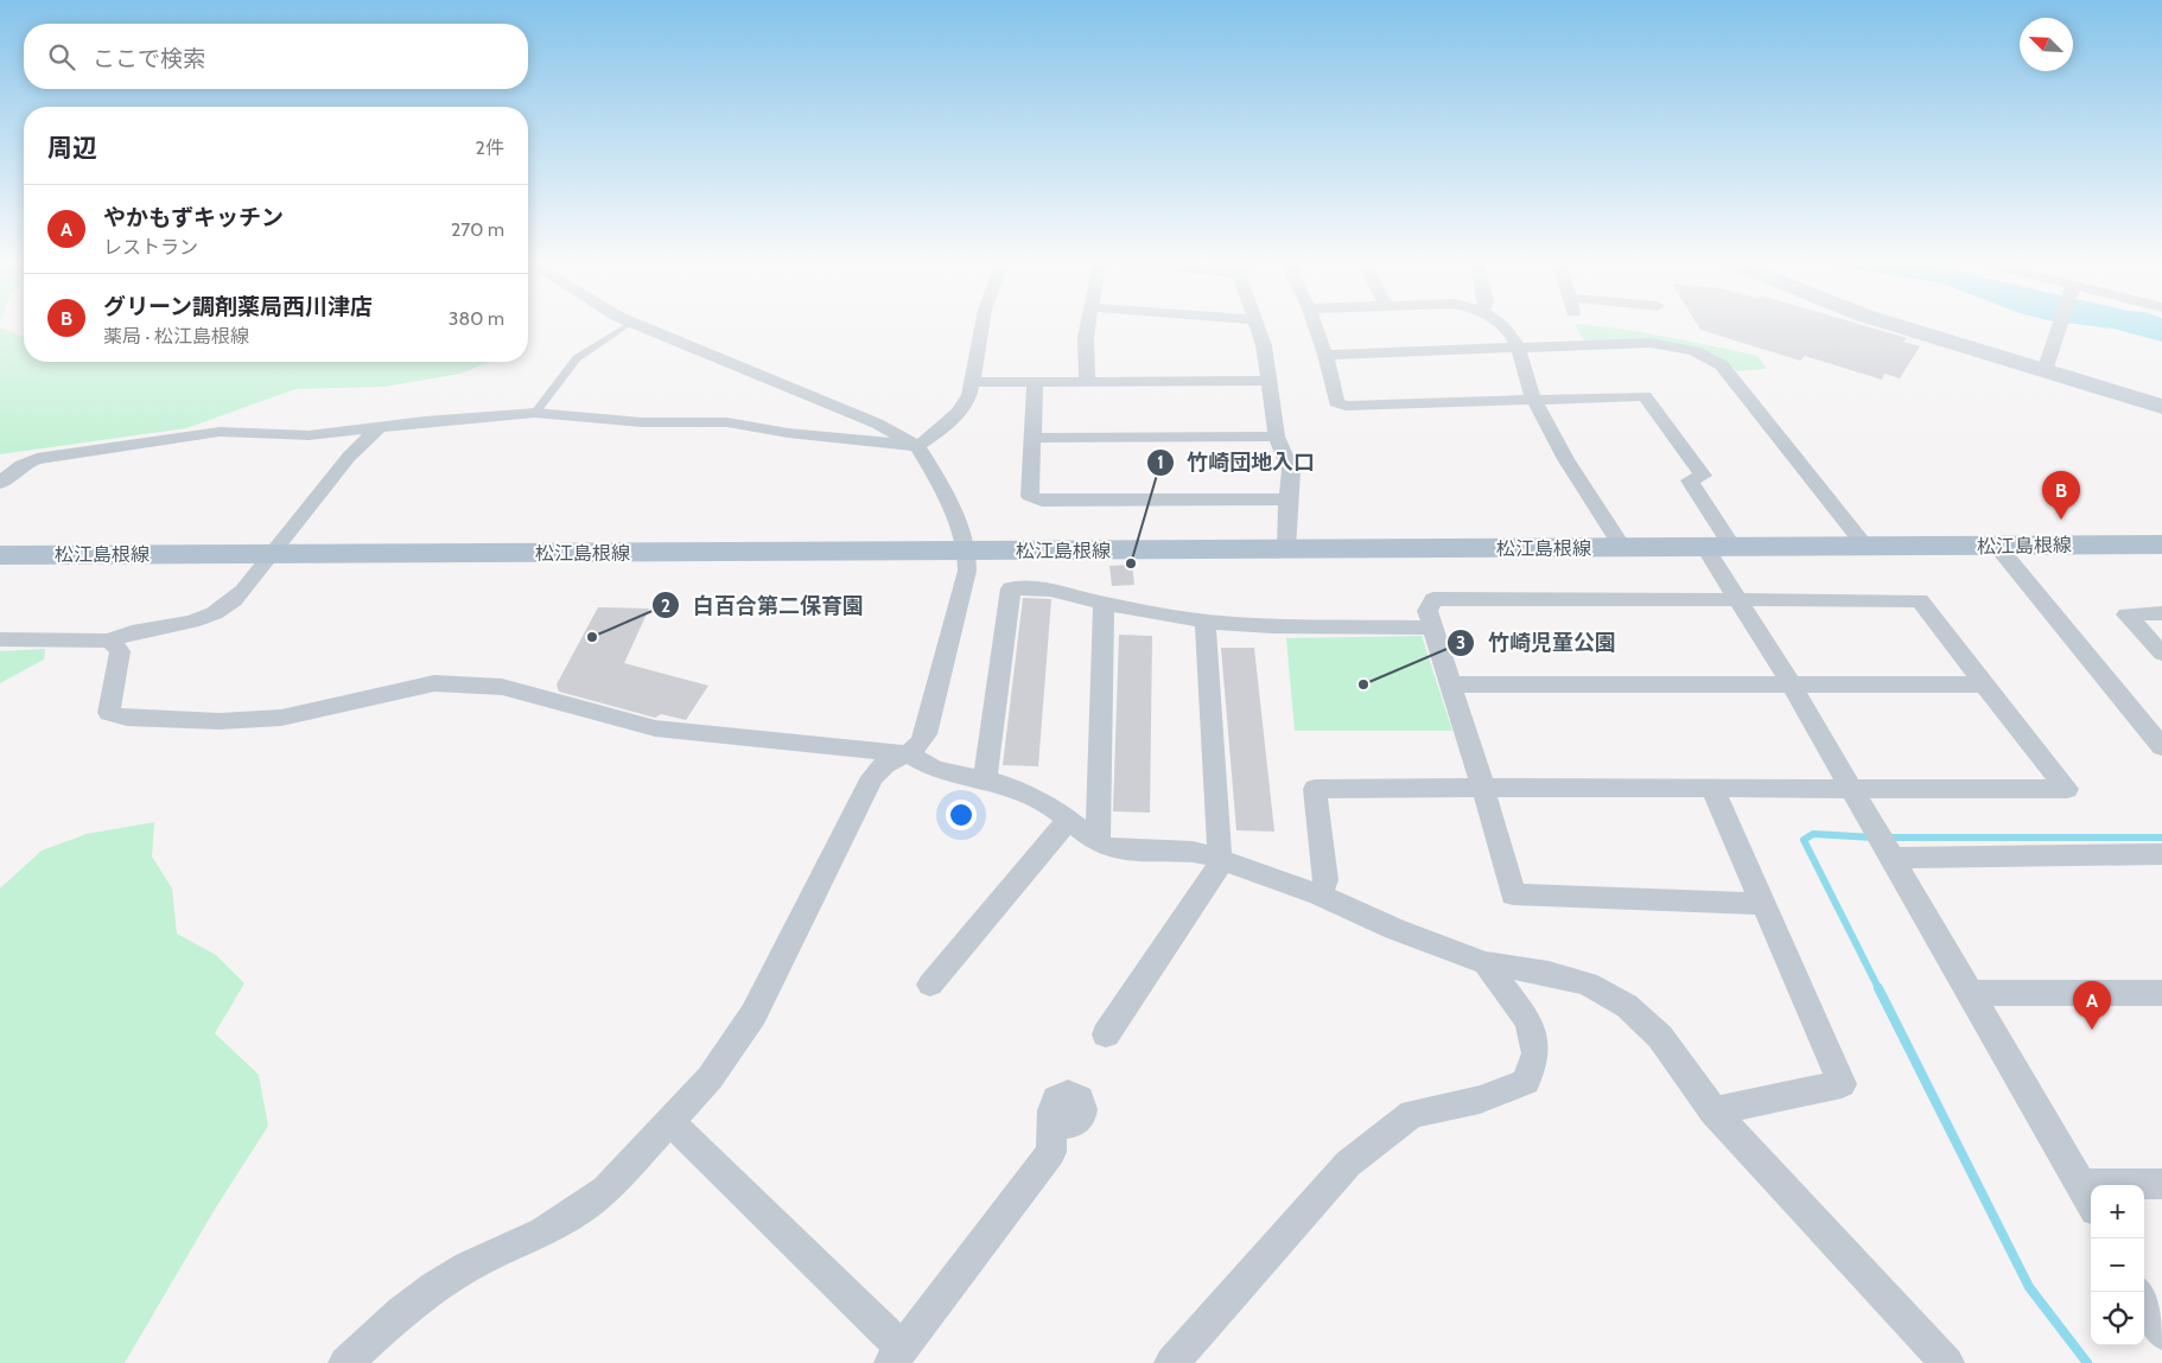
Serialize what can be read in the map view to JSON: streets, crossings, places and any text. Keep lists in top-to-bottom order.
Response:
{
  "streets": {
    "main road": ["松江島根線"]
  },
  "places": ["竹崎団地入口", "白百合第二保育園", "竹崎児童公園"],
  "north": "top left",
  "page": {
    "search": "ここで検索",
    "heading": ["周辺", "2件"],
    "list": [
      {
        "mark": "A",
        "name": "やかもずキッチン",
        "note": "レストラン",
        "value": "270 m"
      },
      {
        "mark": "B",
        "name": "グリーン調剤薬局西川津店",
        "note": "薬局 · 松江島根線",
        "value": "380 m"
      }
    ],
    "pins": ["B", "A"],
    "map_buttons": ["+", "−"]
  }
}
